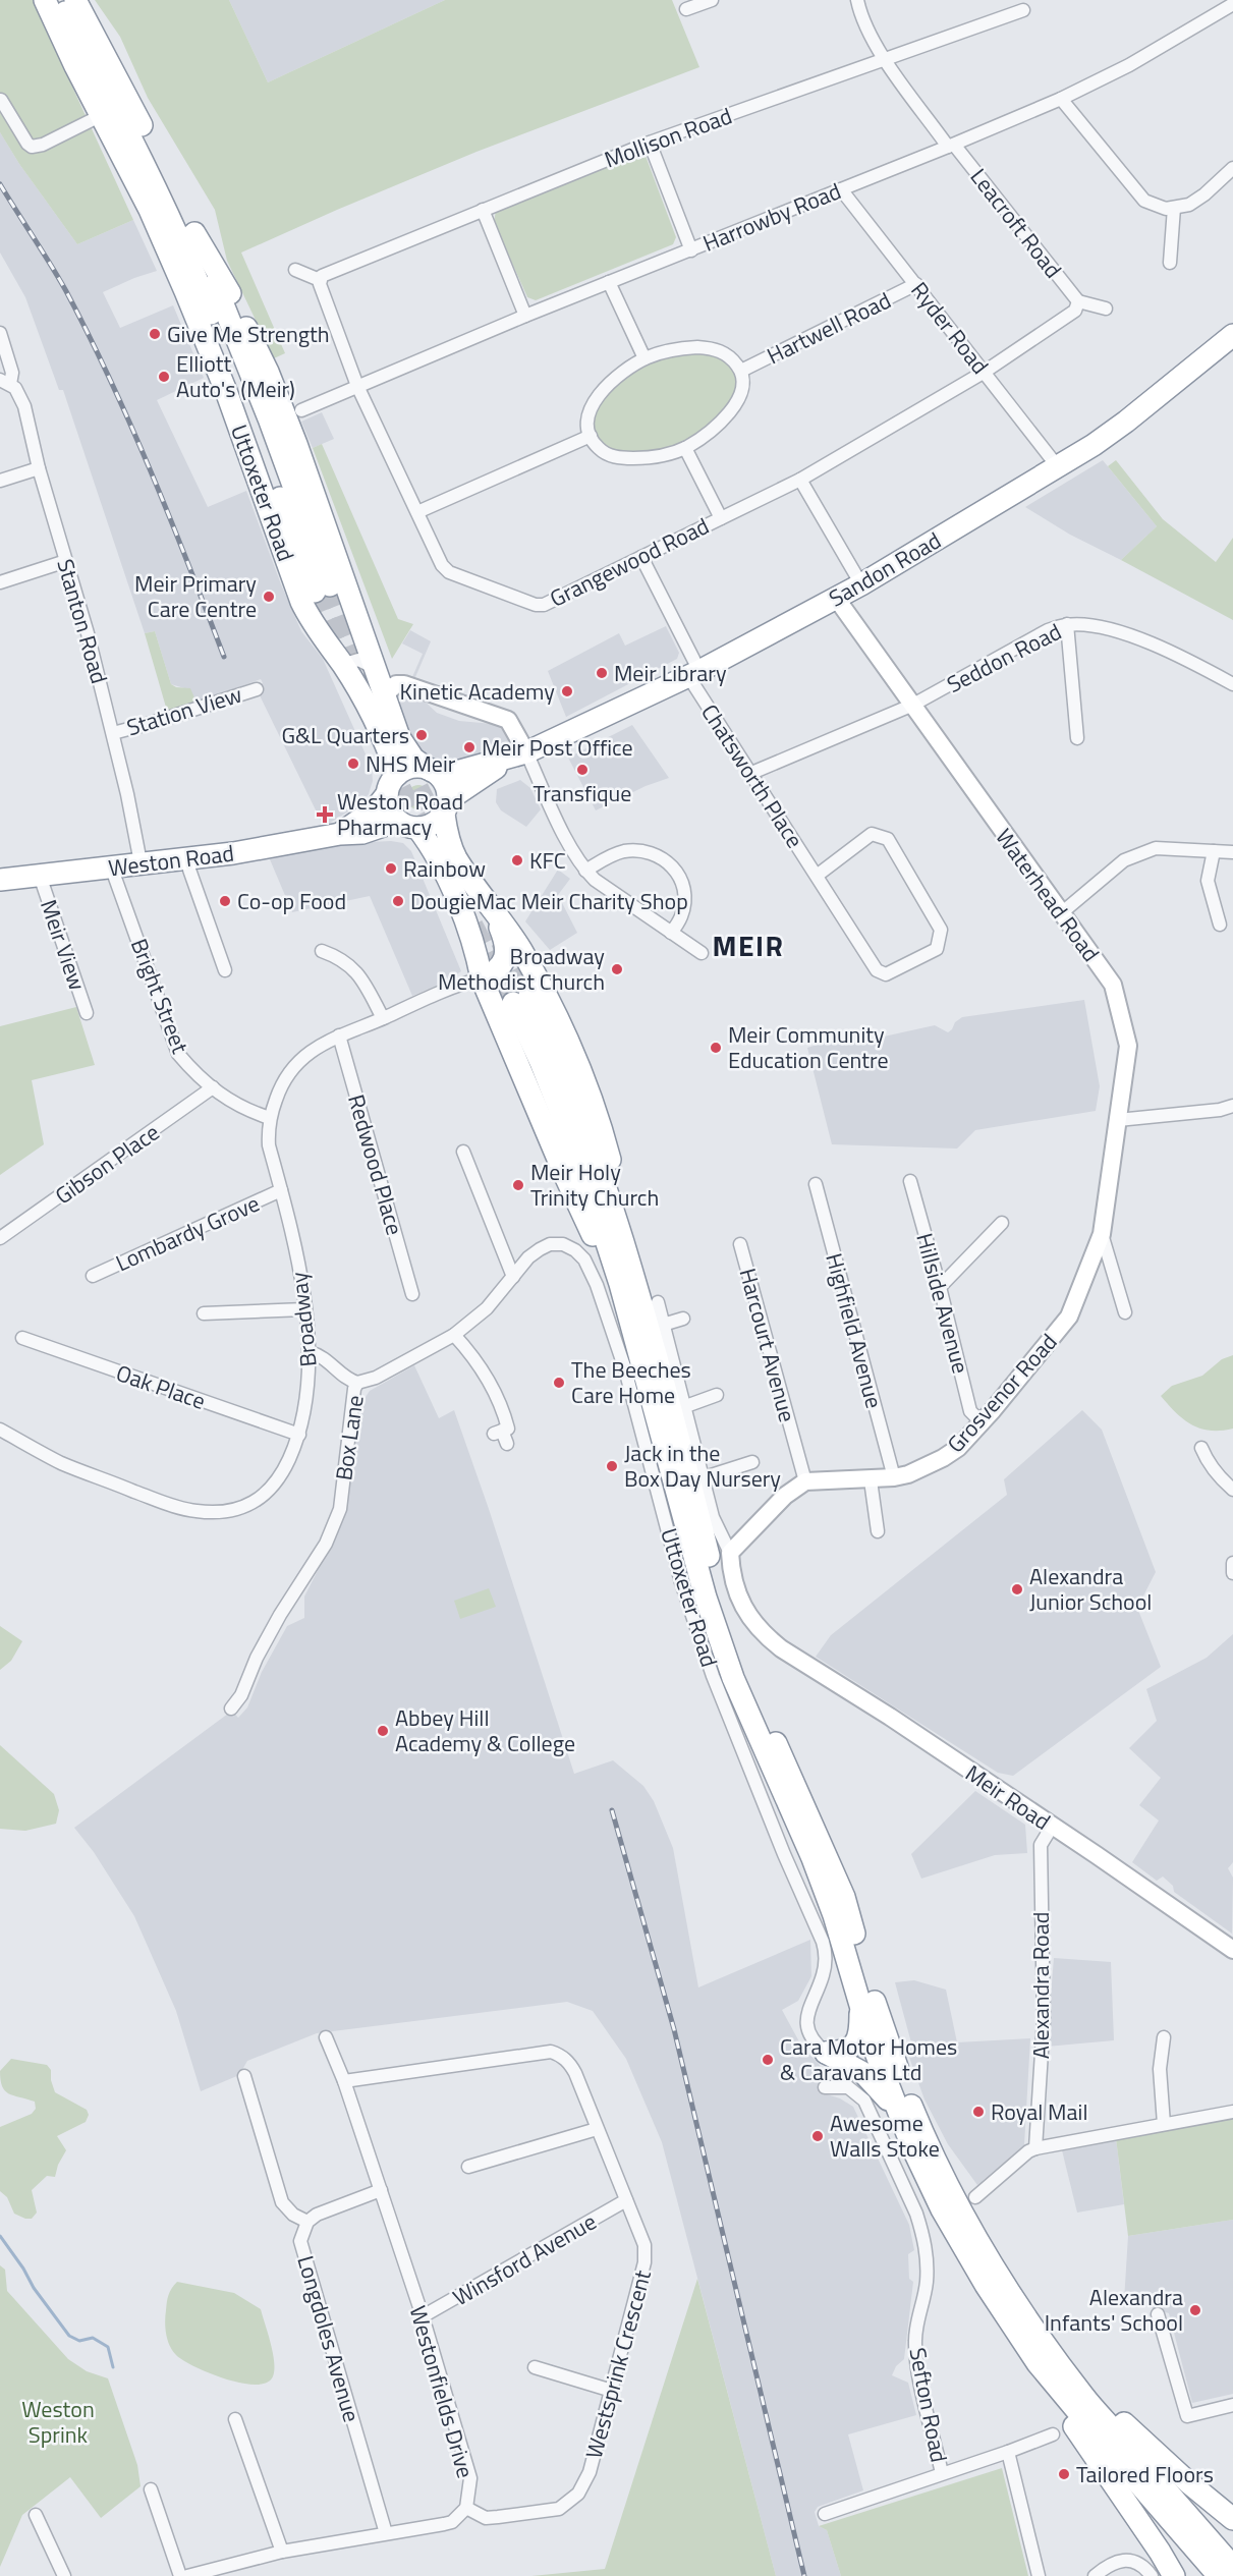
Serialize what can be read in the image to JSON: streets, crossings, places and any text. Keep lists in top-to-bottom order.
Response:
{
  "streets": {
    "highway": ["Uttoxeter Road", "Sandon Road", "Weston Road"],
    "street": [
      "Mollison Road",
      "Harrowby Road",
      "Leacroft Road",
      "Hartwell Road",
      "Ryder Road",
      "Grangewood Road",
      "Stanton Road",
      "Seddon Road",
      "Station View",
      "Chatsworth Place",
      "Waterhead Road",
      "Meir View",
      "Bright Street",
      "Gibson Place",
      "Redwood Place",
      "Lombardy Grove",
      "Hillside Avenue",
      "Broadway",
      "Highfield Avenue",
      "Harcourt Avenue",
      "Oak Place",
      "Grosvenor Road",
      "Box Lane",
      "Meir Road",
      "Alexandra Road",
      "Winsford Avenue",
      "Longdoles Avenue",
      "Westsprink Crescent",
      "Westonfields Drive",
      "Sefton Road"
    ]
  },
  "crossings": [
    ["Mollison Road", "Leacroft Road"],
    ["Harrowby Road", "Leacroft Road"],
    ["Harrowby Road", "Ryder Road"],
    ["Harrowby Road", "Grangewood Road"],
    ["Hartwell Road", "Ryder Road"],
    ["Ryder Road", "Grangewood Road"],
    ["Ryder Road", "Sandon Road"],
    ["Uttoxeter Road", "Sandon Road"],
    ["Uttoxeter Road", "Weston Road"],
    ["Uttoxeter Road", "Box Lane"],
    ["Grangewood Road", "Chatsworth Place"],
    ["Sandon Road", "Chatsworth Place"],
    ["Sandon Road", "Weston Road"],
    ["Sandon Road", "Waterhead Road"],
    ["Stanton Road", "Station View"],
    ["Stanton Road", "Weston Road"],
    ["Seddon Road", "Chatsworth Place"],
    ["Seddon Road", "Waterhead Road"],
    ["Weston Road", "Meir View"],
    ["Weston Road", "Bright Street"],
    ["Waterhead Road", "Grosvenor Road"],
    ["Bright Street", "Gibson Place"],
    ["Bright Street", "Broadway"],
    ["Redwood Place", "Broadway"],
    ["Lombardy Grove", "Broadway"],
    ["Hillside Avenue", "Grosvenor Road"],
    ["Broadway", "Oak Place"],
    ["Highfield Avenue", "Grosvenor Road"],
    ["Harcourt Avenue", "Grosvenor Road"],
    ["Meir Road", "Alexandra Road"],
    ["Winsford Avenue", "Westsprink Crescent"],
    ["Winsford Avenue", "Westonfields Drive"],
    ["Longdoles Avenue", "Westonfields Drive"],
    ["Westsprink Crescent", "Westonfields Drive"]
  ],
  "districts": ["MEIR"],
  "parks": ["Weston Sprink"],
  "places": {
    "other": [
      "Give Me Strength",
      "Elliott Auto's (Meir)",
      "Meir Primary Care Centre",
      "Meir Library",
      "Kinetic Academy",
      "G&L Quarters",
      "Meir Post Office",
      "NHS Meir",
      "Transfique",
      "KFC",
      "Rainbow",
      "Co-op Food",
      "DougieMac Meir Charity Shop",
      "Broadway Methodist Church",
      "Meir Community Education Centre",
      "Meir Holy Trinity Church",
      "The Beeches Care Home",
      "Jack in the Box Day Nursery",
      "Alexandra Junior School",
      "Abbey Hill Academy & College",
      "Cara Motor Homes & Caravans Ltd",
      "Royal Mail",
      "Awesome Walls Stoke",
      "Alexandra Infants' School",
      "Tailored Floors"
    ],
    "health": ["Weston Road Pharmacy"]
  }
}
